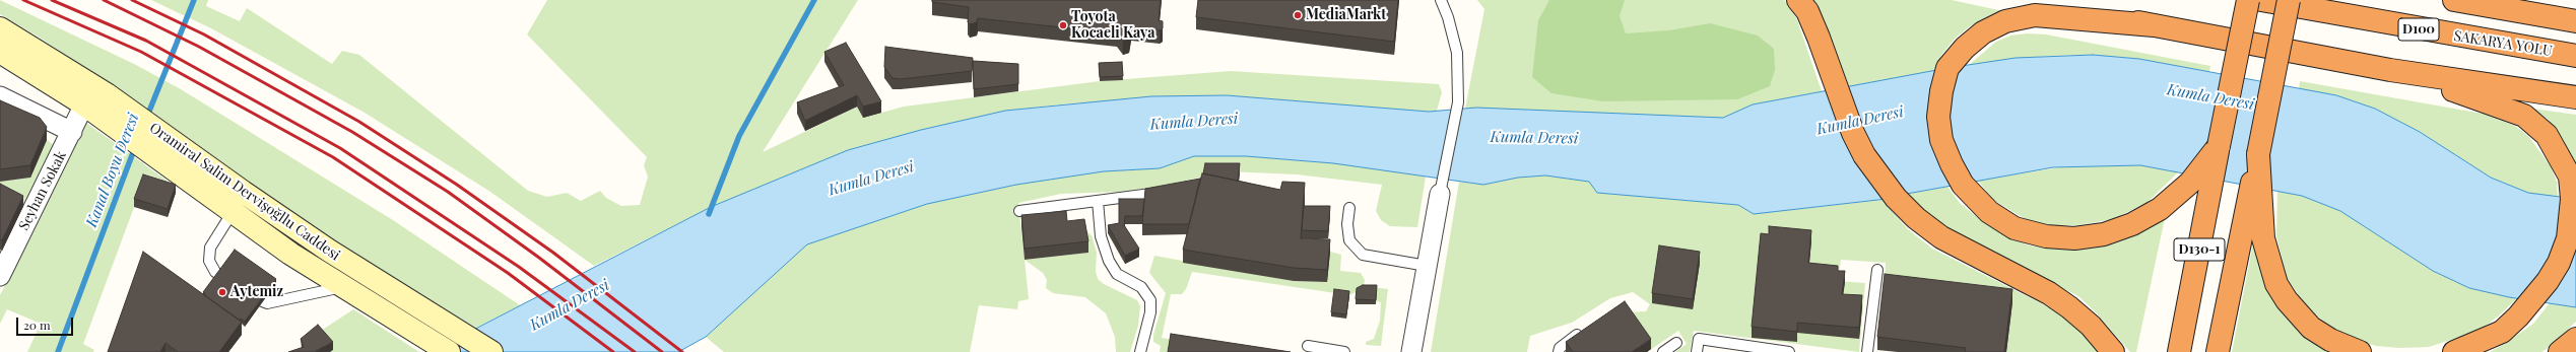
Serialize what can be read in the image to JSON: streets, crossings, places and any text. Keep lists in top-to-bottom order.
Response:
{
  "streets": {
    "highway": ["D100", "SAKARYA YOLU", "D130-1"],
    "main road": ["Oramiral Salim Dervişoğllu Caddesi"],
    "street": ["Seyhan Sokak"]
  },
  "crossings": [
    ["Seyhan Sokak", "Oramiral Salim Dervişoğllu Caddesi"]
  ],
  "water": ["Kumla Deresi", "Kanal Boyu Deresi"],
  "places": ["MediaMarkt", "Toyota Kocaeli Kaya", "Aytemiz"],
  "scale_bar": "20 m"
}
